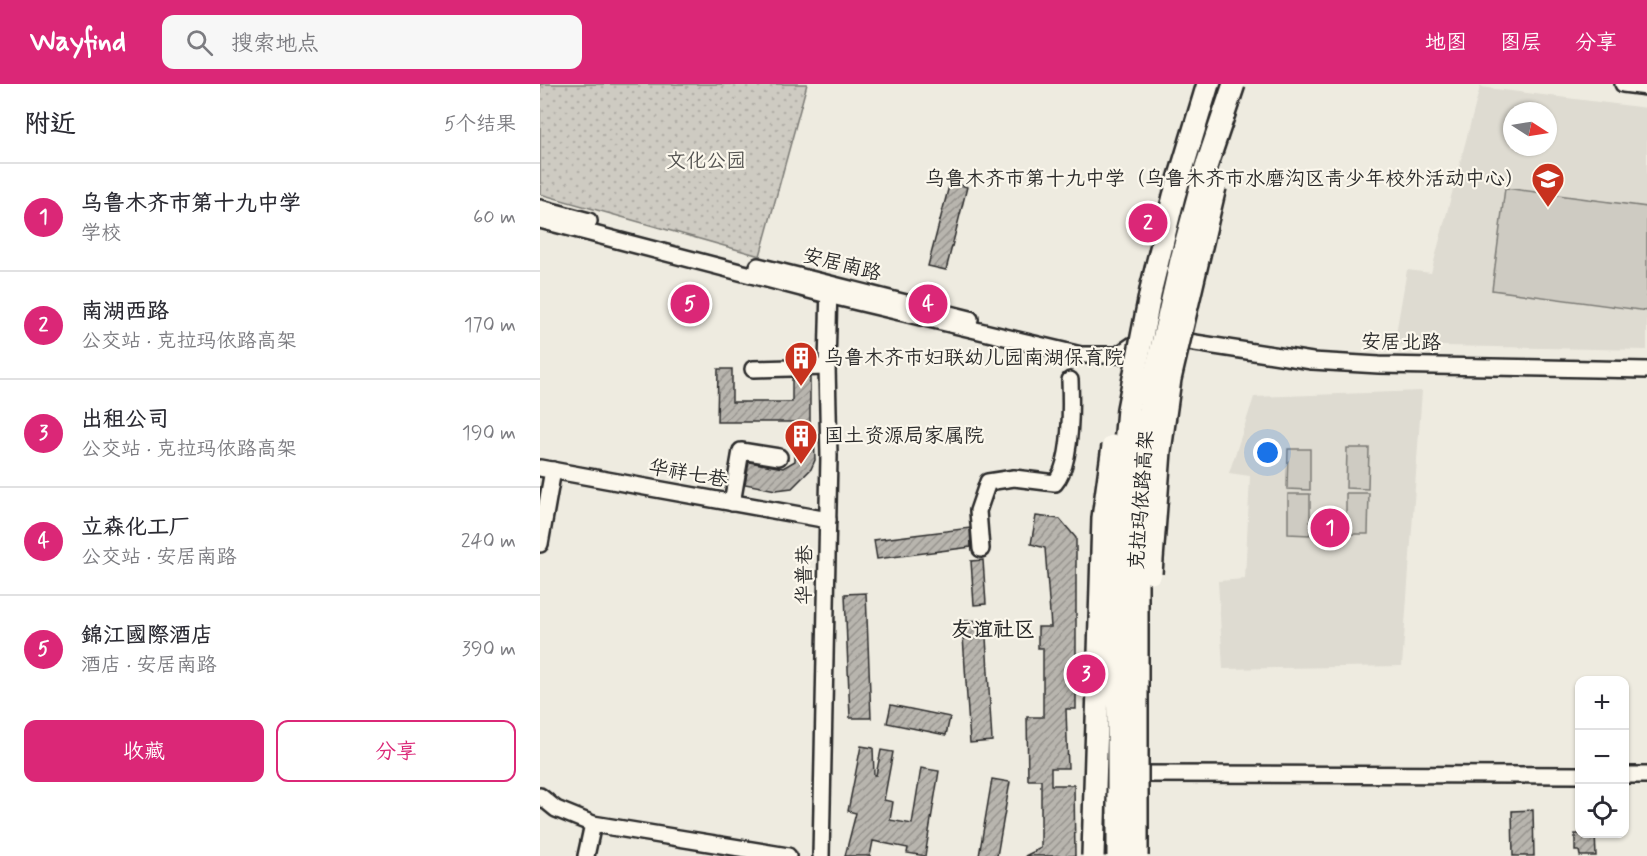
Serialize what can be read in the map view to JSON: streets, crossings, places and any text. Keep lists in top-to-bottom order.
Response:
{
  "streets": {
    "highway": ["克拉玛依路高架"],
    "street": [
      "安居南路",
      "安居北路",
      "华祥七巷",
      "华普巷"
    ]
  },
  "crossings": [
    ["安居南路", "安居北路"],
    ["安居南路", "华普巷"],
    ["华祥七巷", "华普巷"]
  ],
  "districts": ["友谊社区"],
  "parks": ["文化公园"],
  "places": {
    "school or university": ["乌鲁木齐市第十九中学（乌鲁木齐市水磨沟区青少年校外活动中心）"],
    "building": ["乌鲁木齐市妇联幼儿园南湖保育院", "国土资源局家属院"]
  },
  "north": "right",
  "page": {
    "header": "Wayfind",
    "search": "搜索地点",
    "nav": ["地图", "图层", "分享"],
    "heading": ["附近", "5个结果"],
    "list": [
      {
        "mark": "1",
        "name": "乌鲁木齐市第十九中学",
        "note": "学校",
        "value": "60 m"
      },
      {
        "mark": "2",
        "name": "南湖西路",
        "note": "公交站 · 克拉玛依路高架",
        "value": "170 m"
      },
      {
        "mark": "3",
        "name": "出租公司",
        "note": "公交站 · 克拉玛依路高架",
        "value": "190 m"
      },
      {
        "mark": "4",
        "name": "立森化工厂",
        "note": "公交站 · 安居南路",
        "value": "240 m"
      },
      {
        "mark": "5",
        "name": "錦江國際酒店",
        "note": "酒店 · 安居南路",
        "value": "390 m"
      }
    ],
    "pins": [
      "2",
      "4",
      "5",
      "1",
      "3"
    ],
    "map_buttons": ["+", "−"],
    "buttons": ["收藏", "分享"]
  }
}
